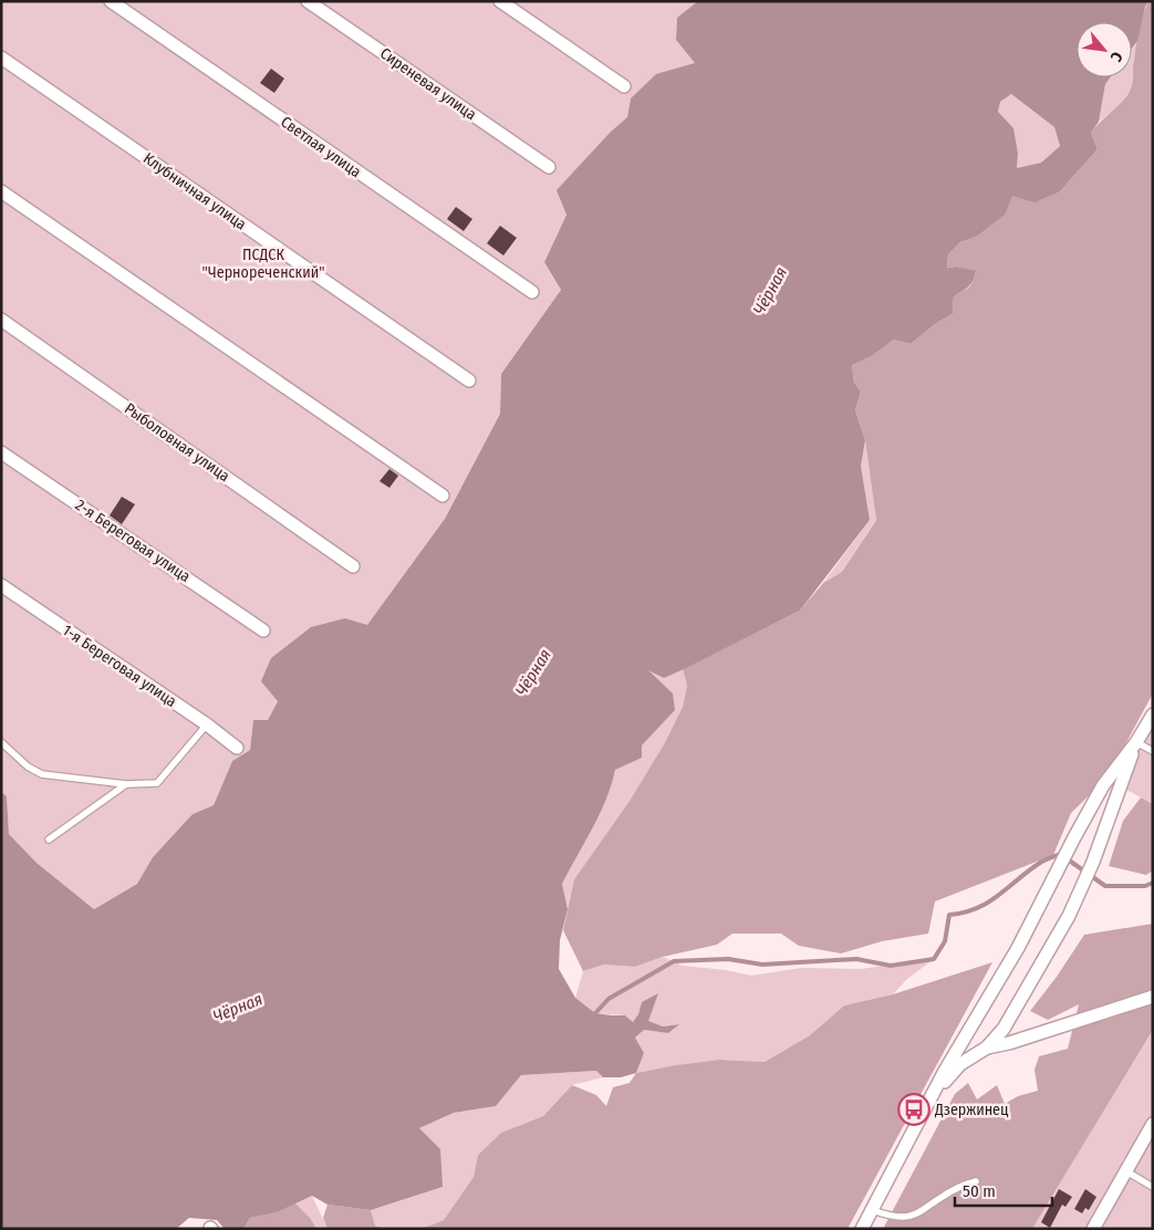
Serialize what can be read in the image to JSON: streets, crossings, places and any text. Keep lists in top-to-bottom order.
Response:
{
  "streets": {
    "street": [
      "Сиреневая улица",
      "Светлая улица",
      "Клубничная улица",
      "Рыболовная улица",
      "2-я Береговая улица",
      "1-я Береговая улица"
    ]
  },
  "water": ["Чёрная"],
  "parks": ["ПСДСК \"Чернореченский\""],
  "places": {
    "bus stop": ["Дзержинец"]
  },
  "scale_bar": "50 m",
  "north": "bottom right"
}
